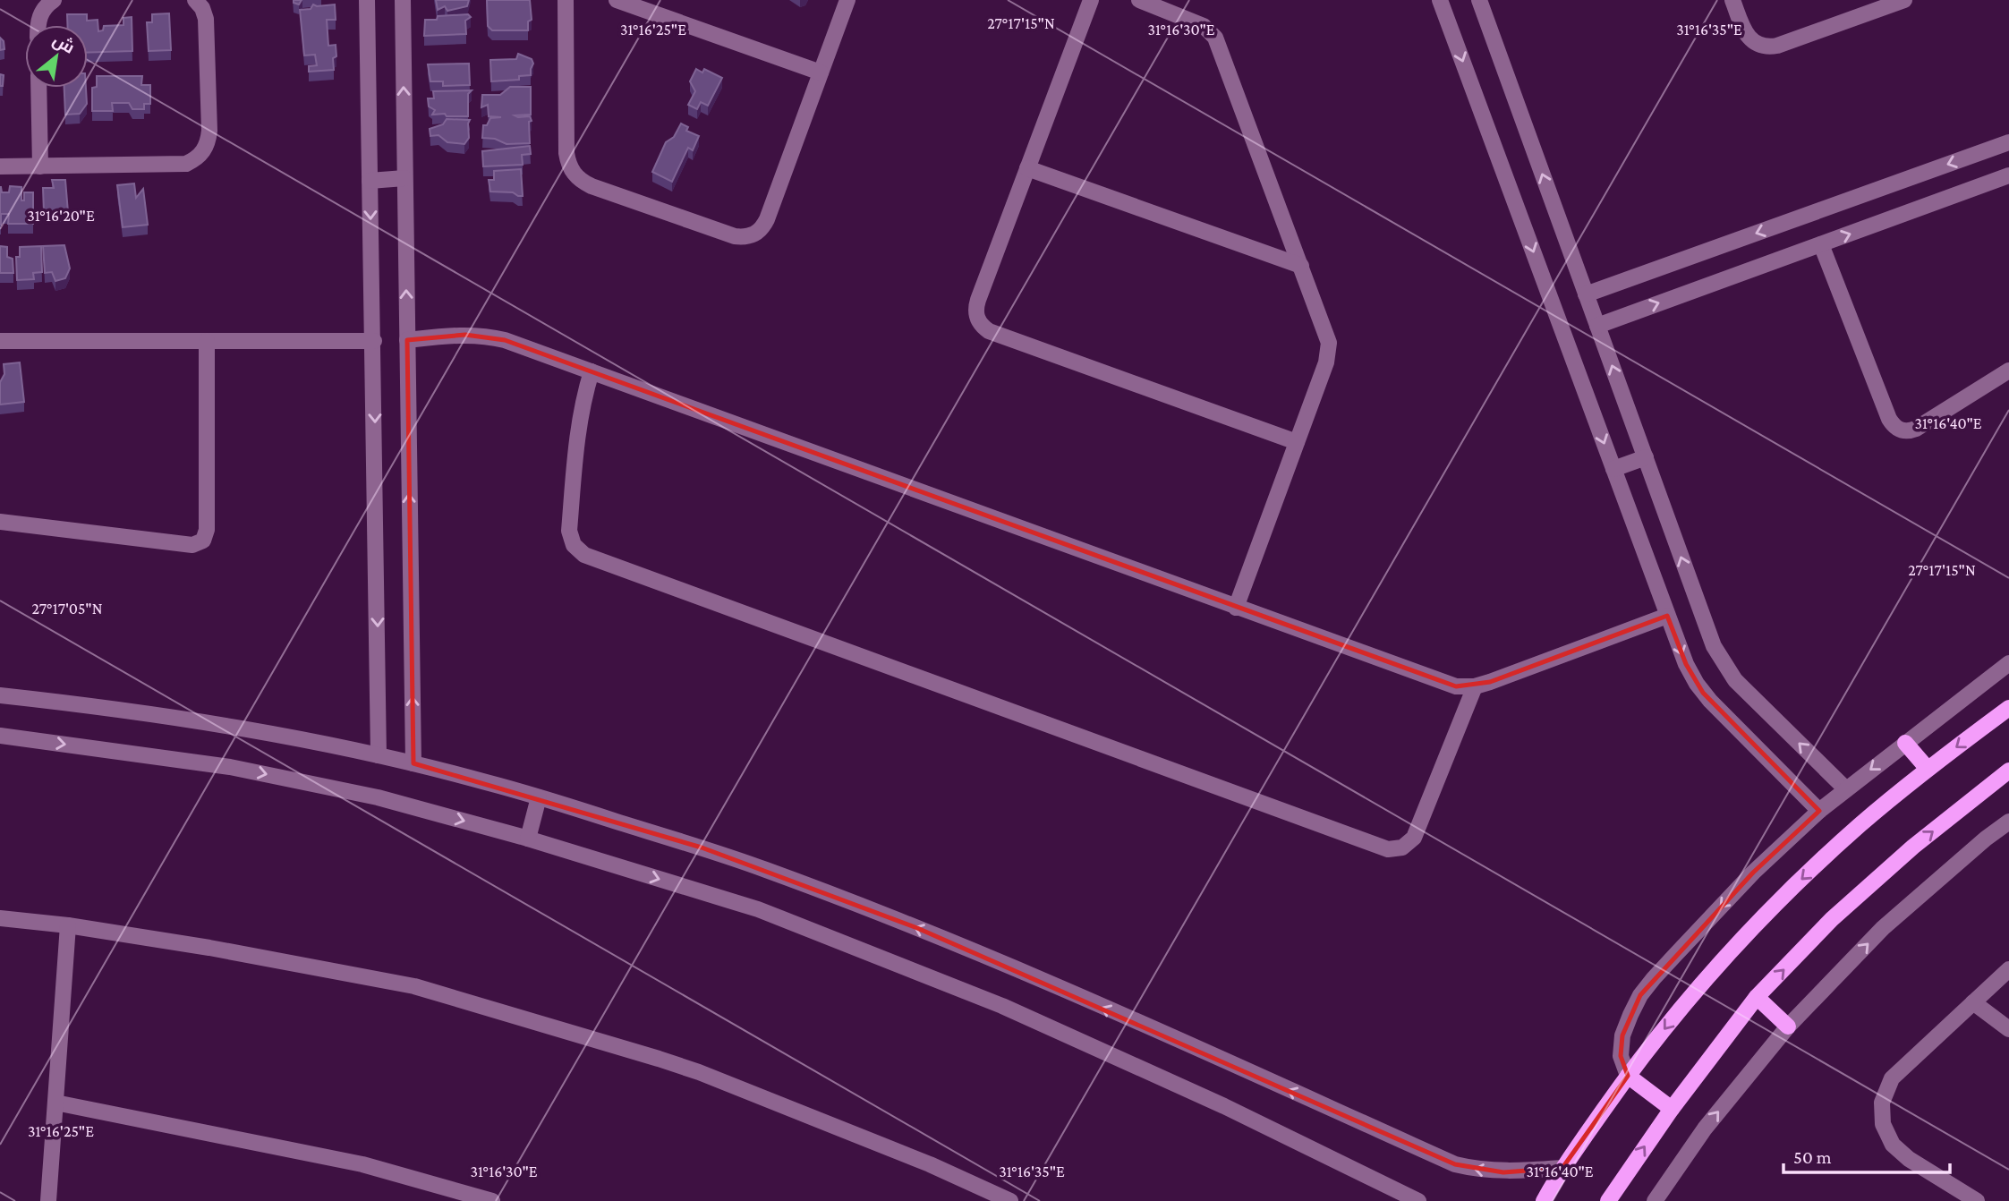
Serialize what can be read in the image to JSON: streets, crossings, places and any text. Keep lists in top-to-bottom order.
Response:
{
  "scale_bar": "50 m",
  "north": "top right",
  "coordinates": [
    "27°17'15\"N",
    "31°16'30\"E",
    "31°16'25\"E",
    "31°16'35\"E",
    "31°16'20\"E",
    "31°16'40\"E",
    "27°17'05\"N"
  ]
}
